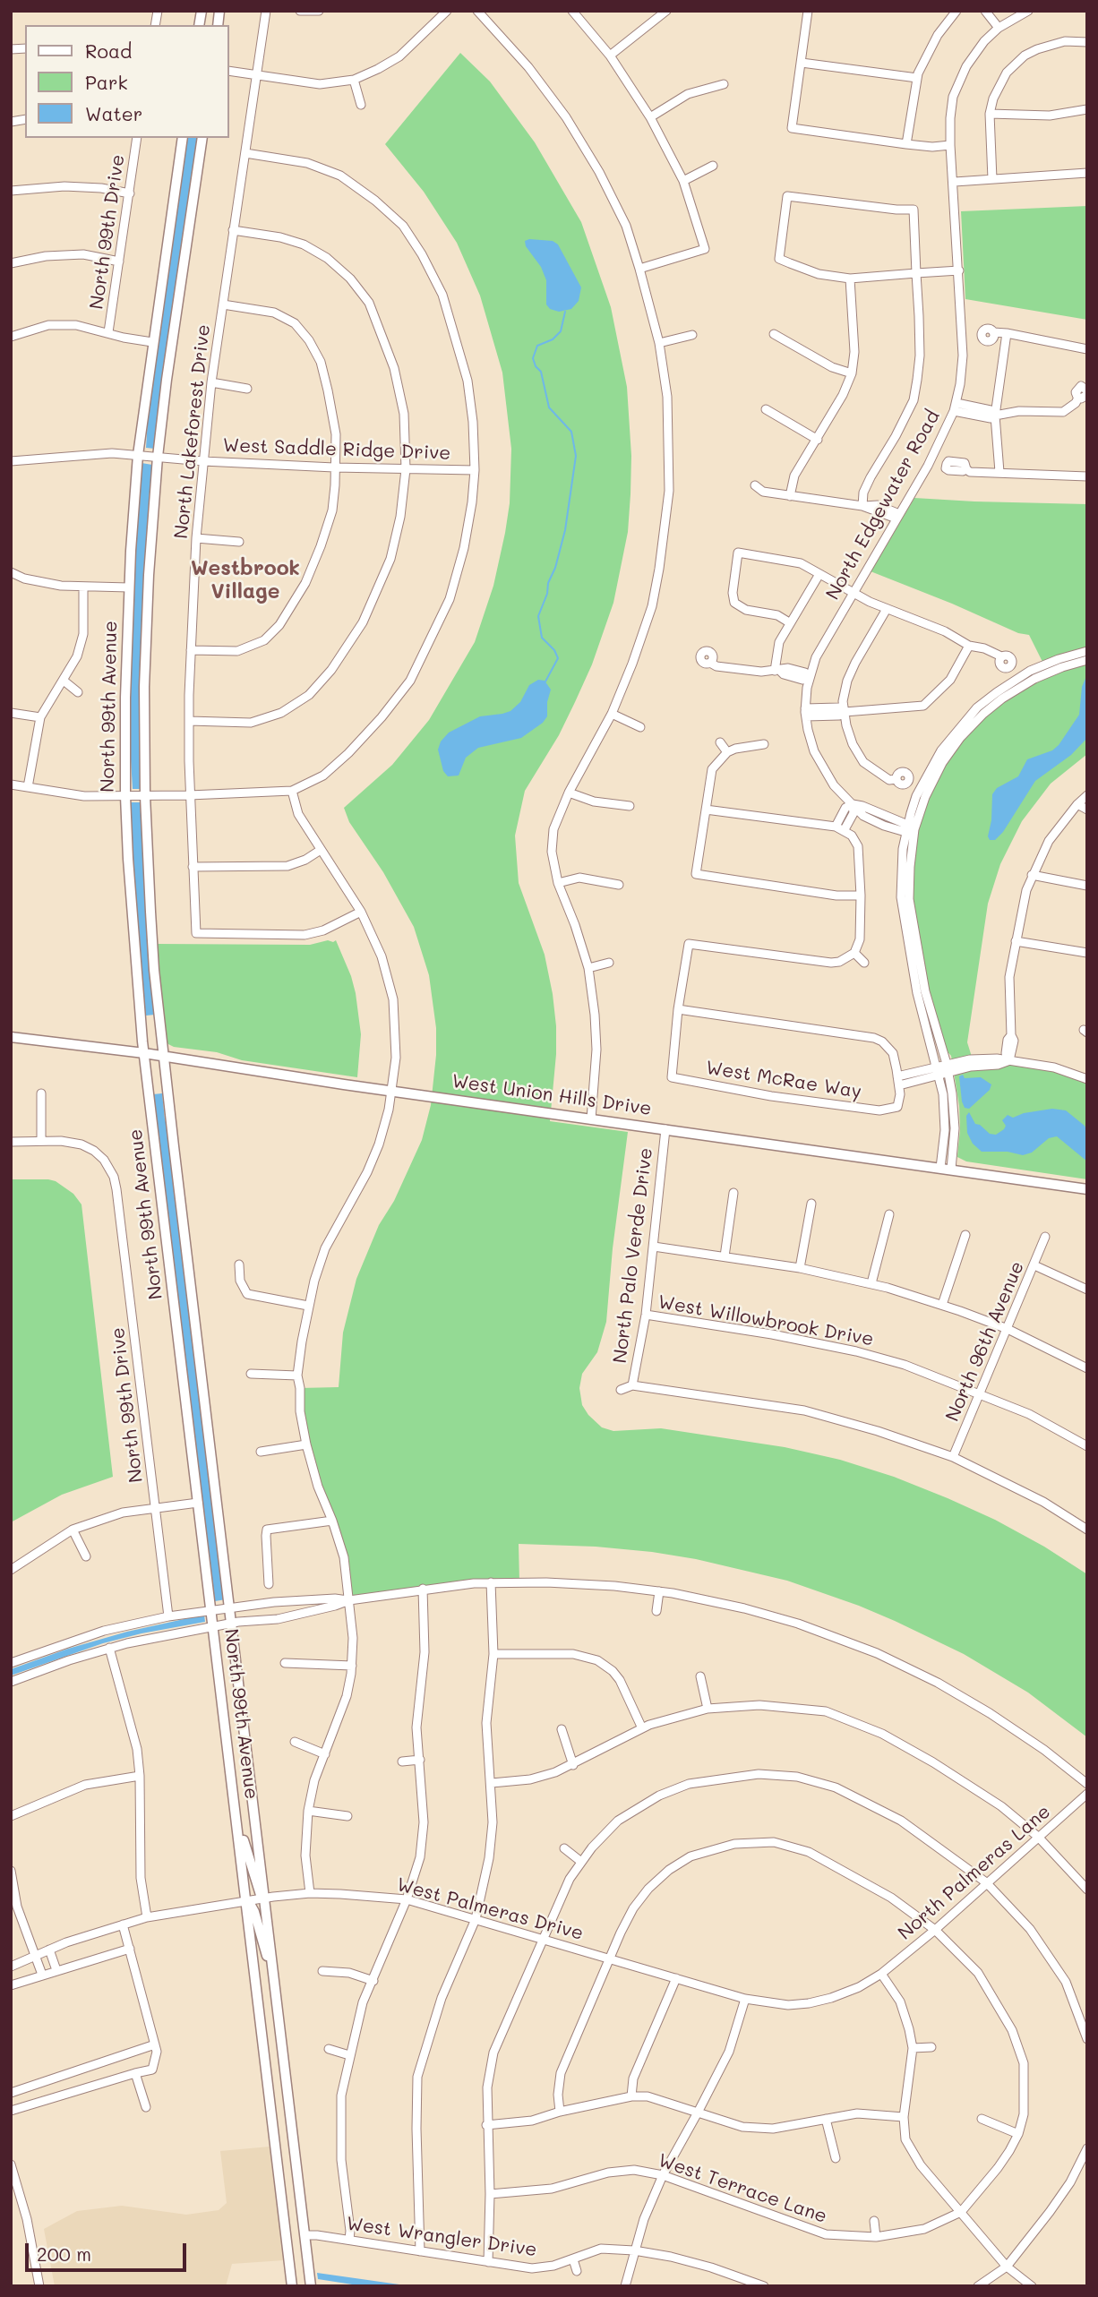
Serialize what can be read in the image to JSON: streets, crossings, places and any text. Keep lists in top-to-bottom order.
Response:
{
  "streets": {
    "main road": ["North 99th Avenue", "West Union Hills Drive"],
    "street": [
      "North 99th Drive",
      "North Lakeforest Drive",
      "West Saddle Ridge Drive",
      "North Edgewater Road",
      "West McRae Way",
      "North Palo Verde Drive",
      "West Willowbrook Drive",
      "North 96th Avenue",
      "North Palmeras Lane",
      "West Palmeras Drive",
      "West Terrace Lane",
      "West Wrangler Drive"
    ]
  },
  "crossings": [
    ["North Lakeforest Drive", "West Saddle Ridge Drive"],
    ["West Saddle Ridge Drive", "North 99th Avenue"],
    ["North 99th Avenue", "West Union Hills Drive"],
    ["North 99th Avenue", "West Palmeras Drive"],
    ["North 99th Avenue", "West Wrangler Drive"],
    ["West Union Hills Drive", "North Palo Verde Drive"],
    ["North Palo Verde Drive", "West Willowbrook Drive"],
    ["West Willowbrook Drive", "North 96th Avenue"],
    ["North Palmeras Lane", "West Palmeras Drive"]
  ],
  "districts": ["Westbrook Village"],
  "legend": ["Road", "Park", "Water"],
  "scale_bar": "200 m"
}
